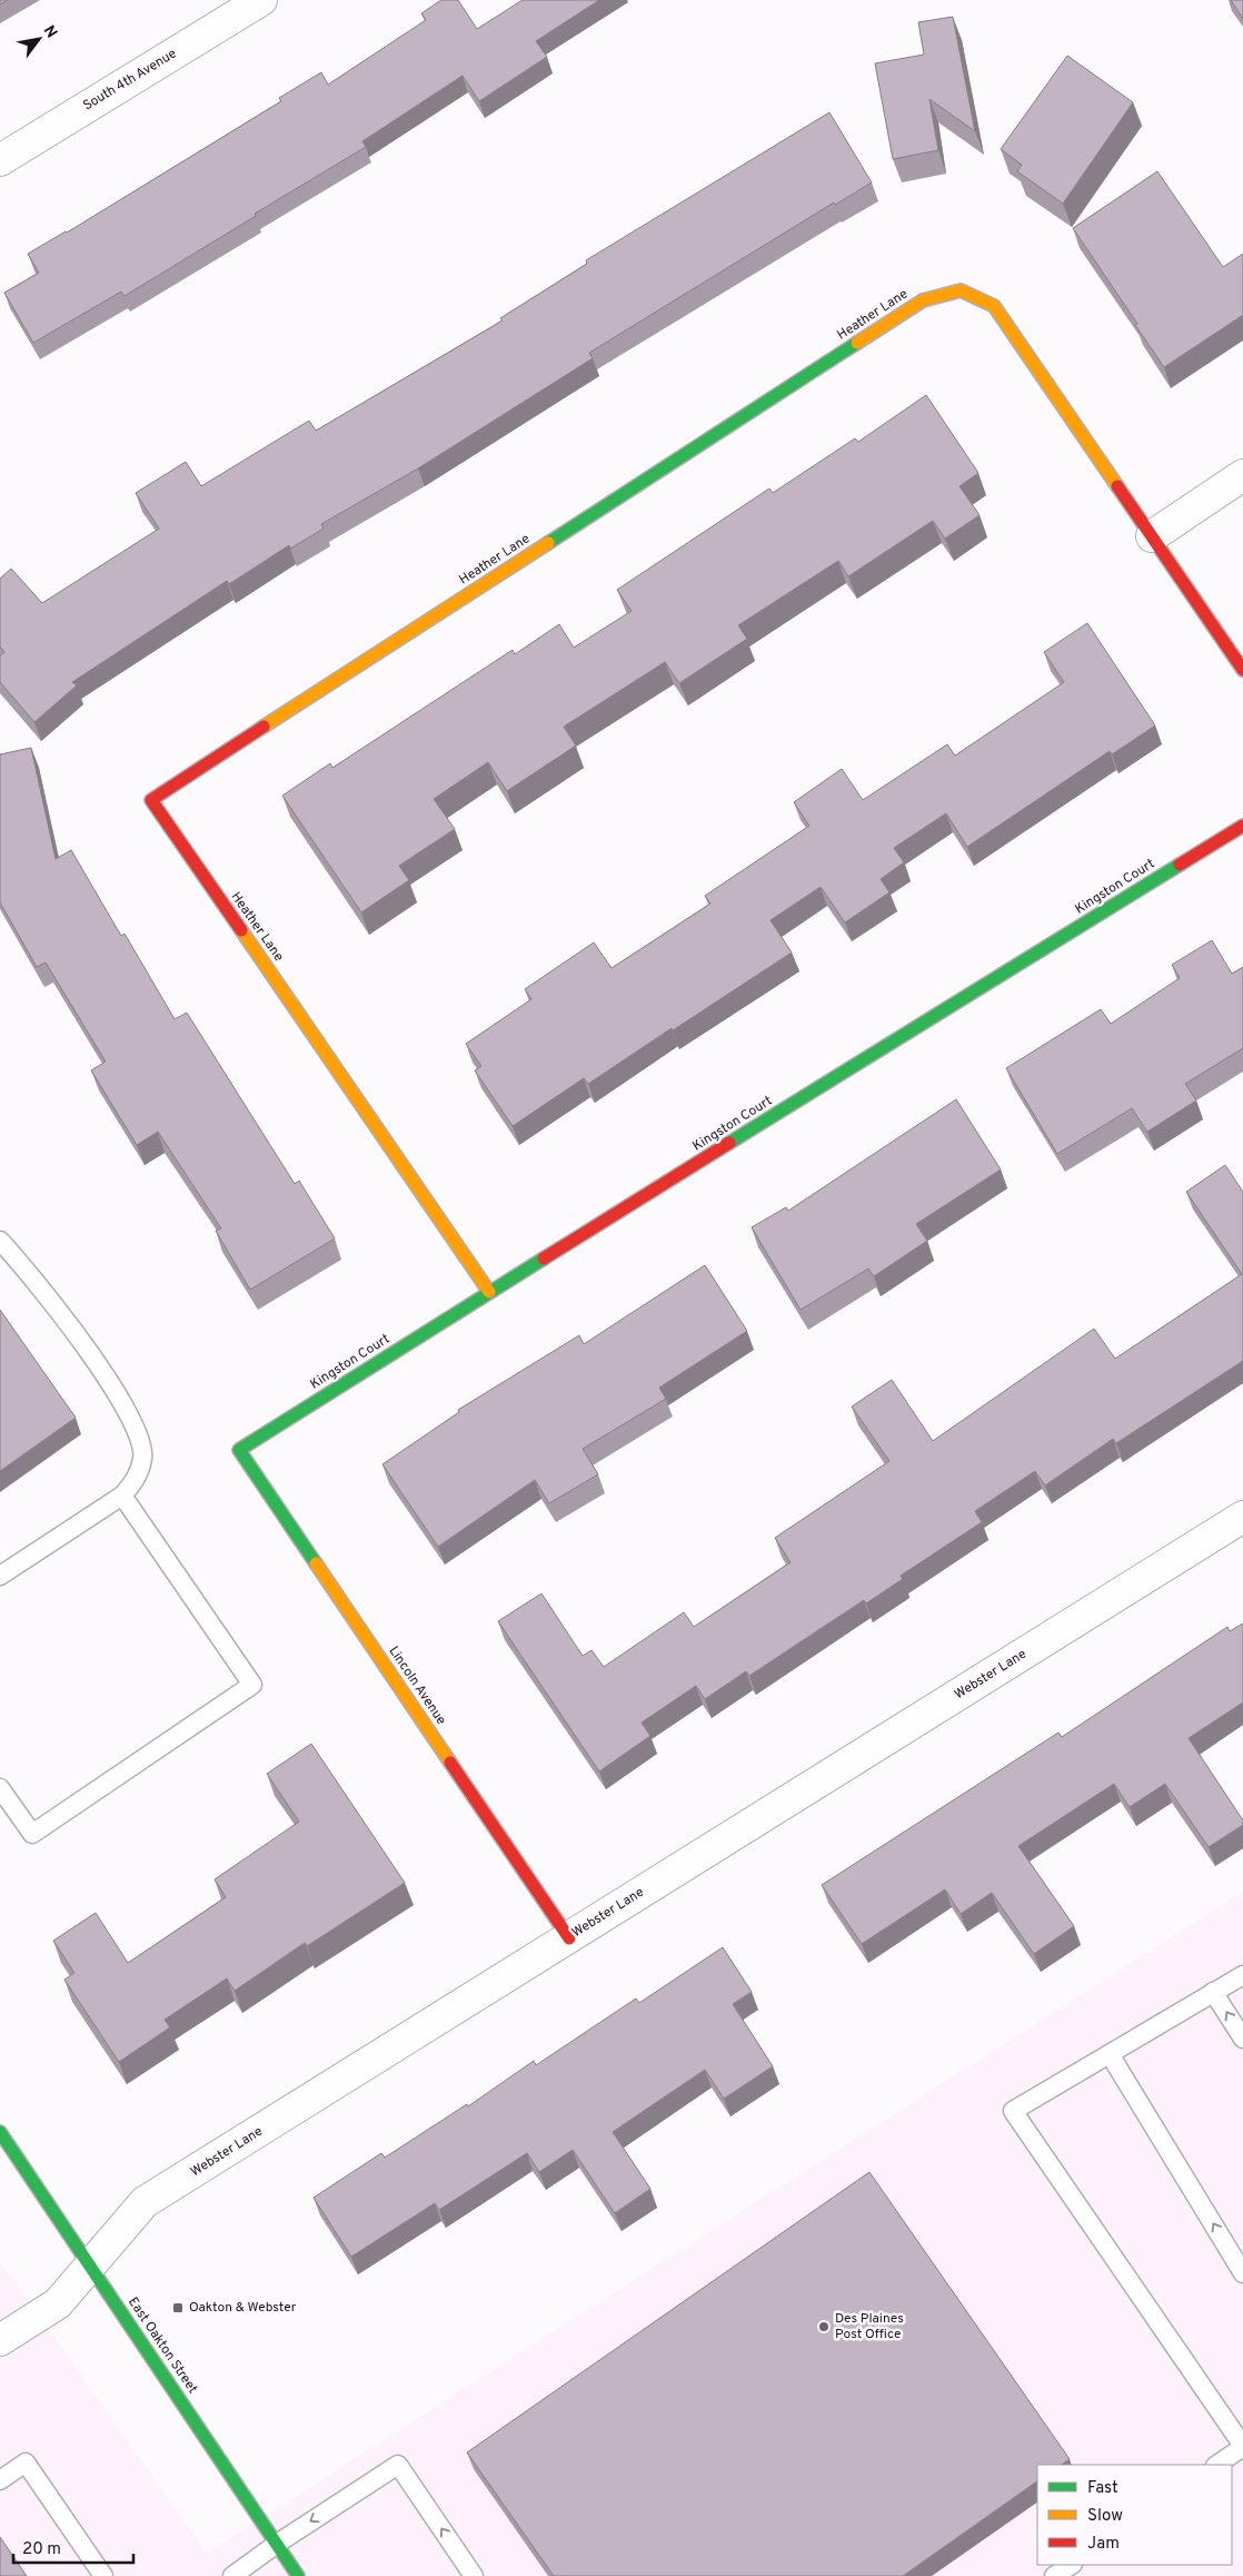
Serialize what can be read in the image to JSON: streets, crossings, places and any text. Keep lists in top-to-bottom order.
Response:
{
  "streets": {
    "street": [
      "South 4th Avenue",
      "Heather Lane",
      "Kingston Court",
      "Webster Lane",
      "Lincoln Avenue",
      "East Oakton Street"
    ]
  },
  "crossings": [
    ["Heather Lane", "Kingston Court"],
    ["Kingston Court", "Lincoln Avenue"],
    ["Webster Lane", "Lincoln Avenue"],
    ["Webster Lane", "East Oakton Street"]
  ],
  "places": {
    "transit": ["Oakton & Webster"],
    "other": ["Des Plaines Post Office"]
  },
  "legend": ["Fast", "Slow", "Jam"],
  "scale_bar": "20 m",
  "north": "top right"
}
